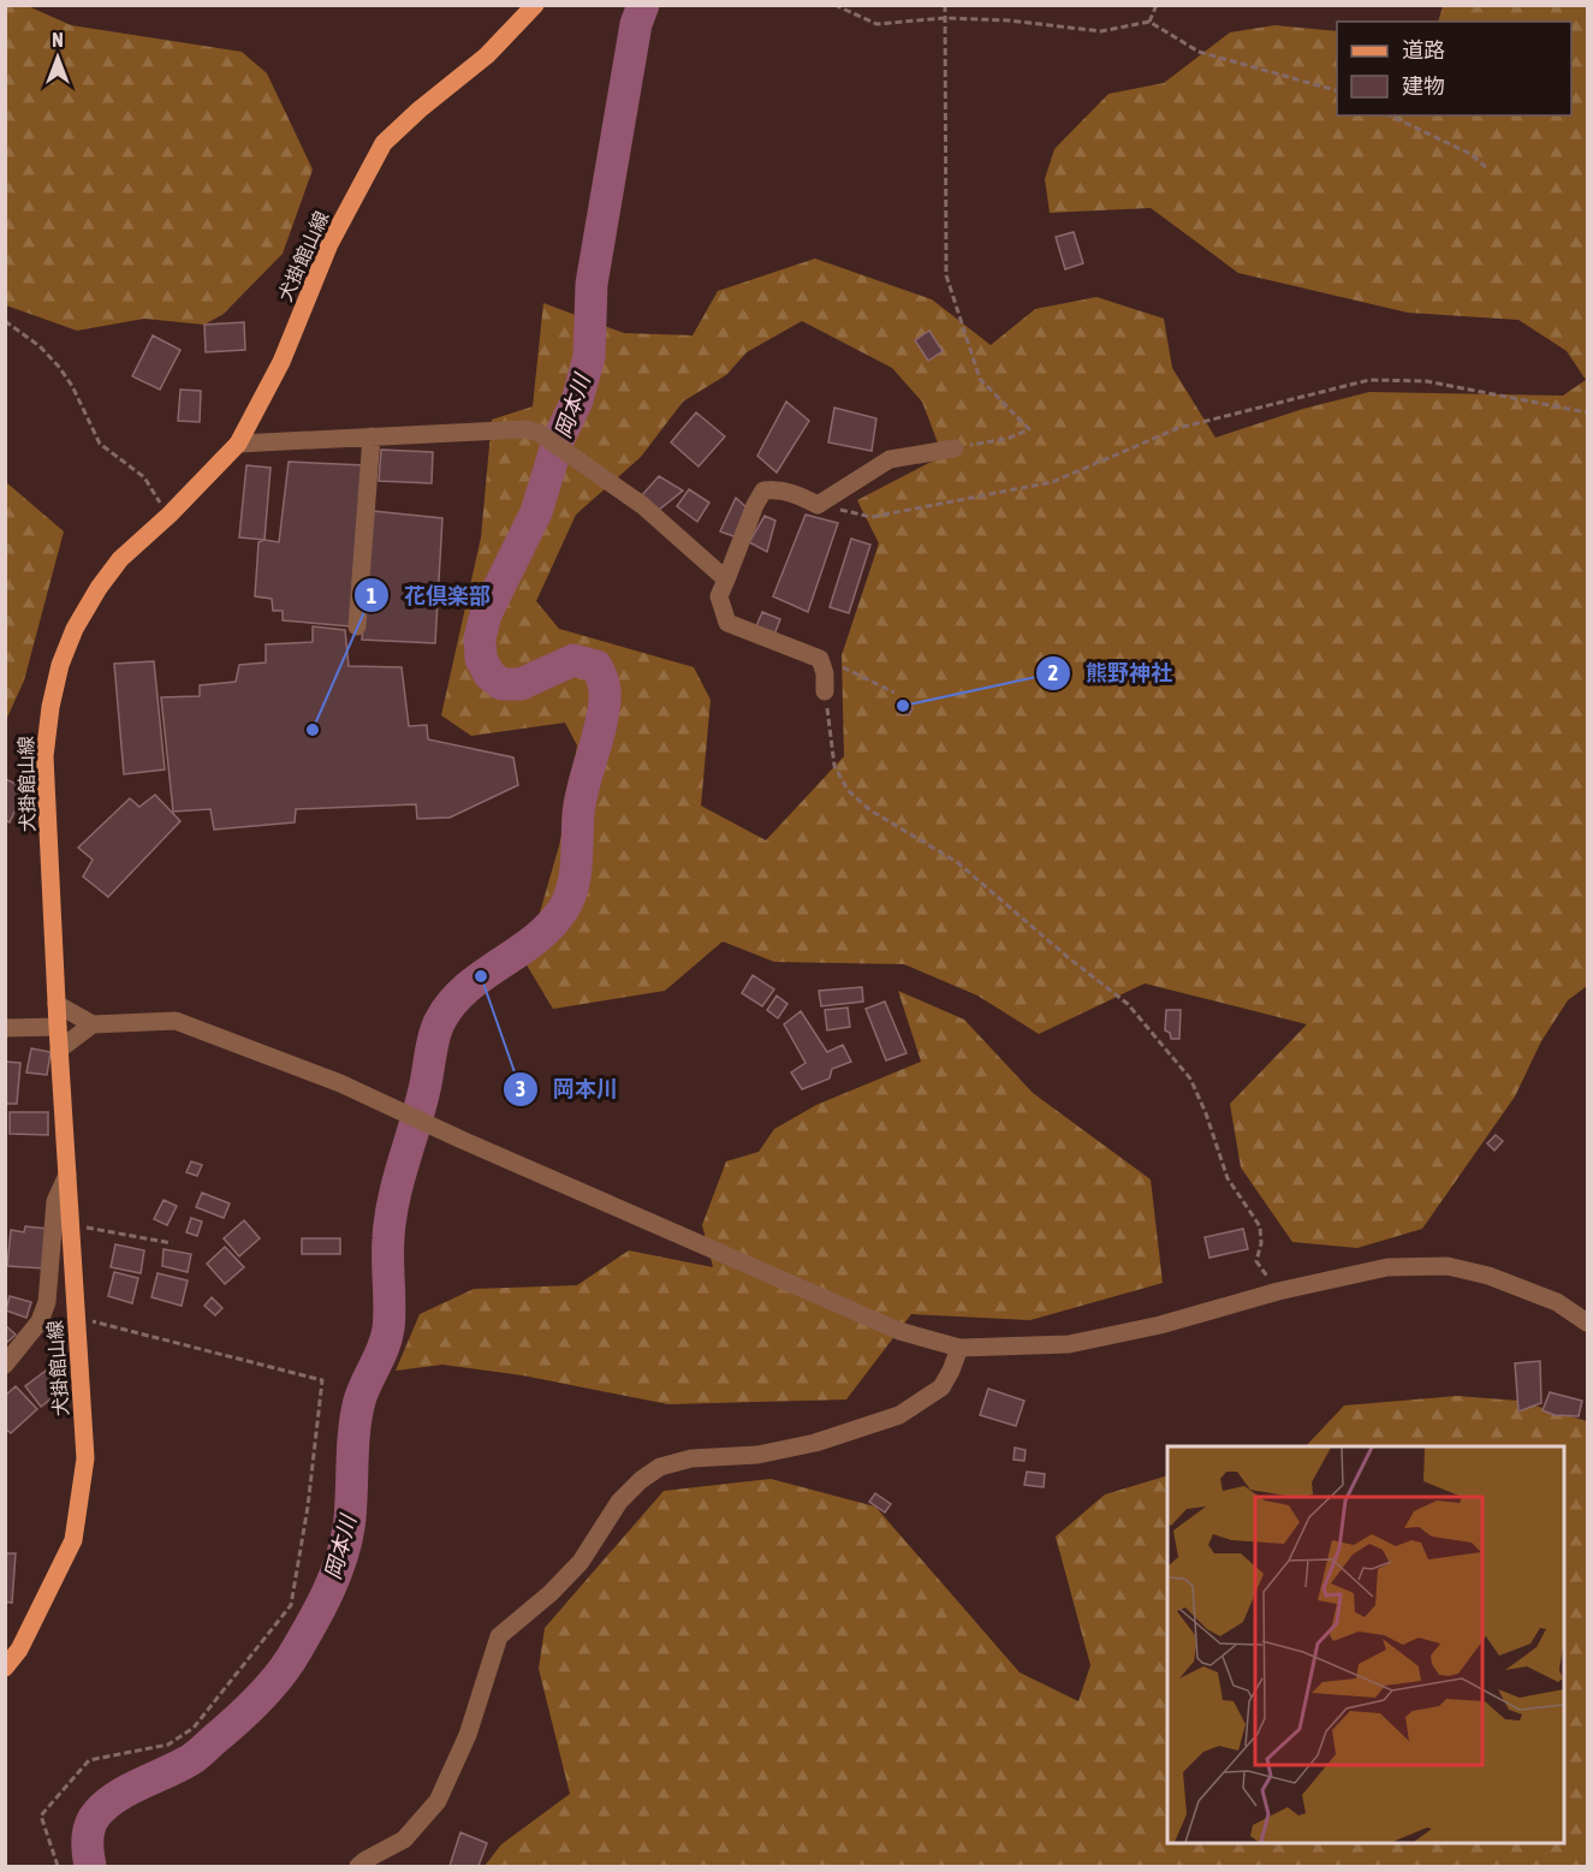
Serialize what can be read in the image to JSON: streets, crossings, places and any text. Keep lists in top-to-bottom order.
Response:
{
  "streets": {
    "main road": ["犬掛館山線"]
  },
  "water": ["岡本川"],
  "places": ["熊野神社", "花倶楽部", "岡本川"],
  "legend": ["道路", "建物"],
  "north": "top"
}
